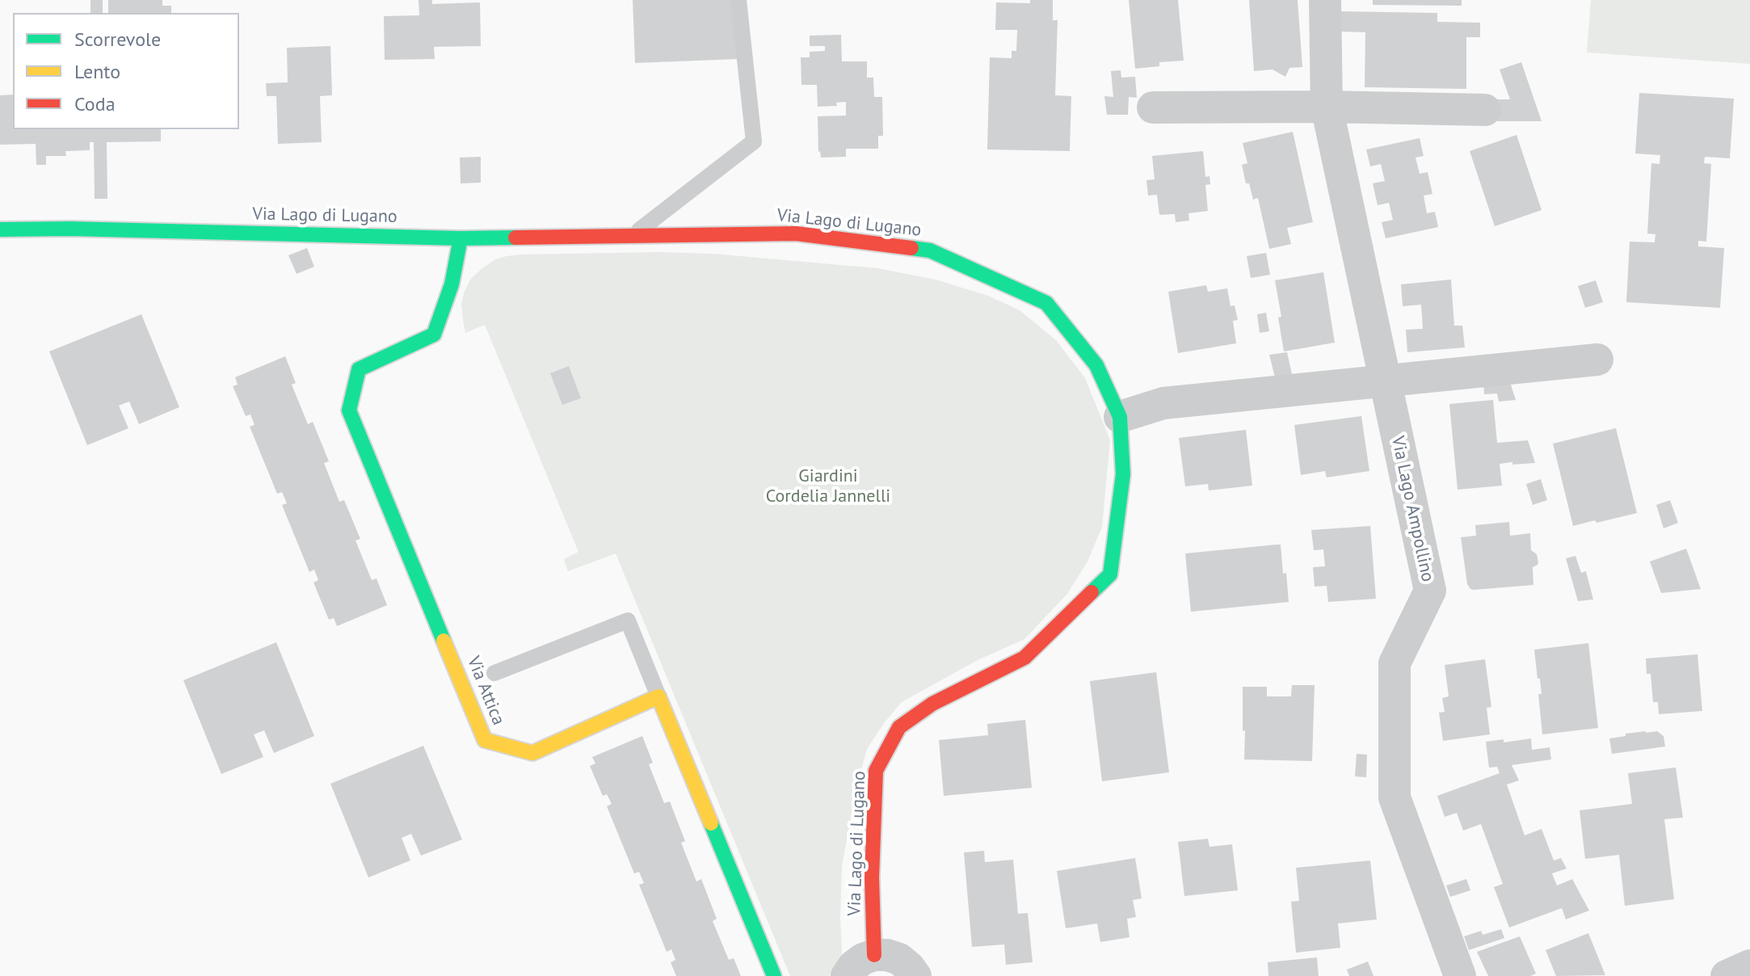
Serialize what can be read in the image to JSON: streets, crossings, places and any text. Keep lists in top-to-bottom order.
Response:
{
  "streets": {
    "street": ["Via Lago di Lugano", "Via Lago Ampollino", "Via Attica"]
  },
  "crossings": [
    ["Via Lago di Lugano", "Via Attica"]
  ],
  "parks": ["Giardini Cordelia Jannelli"],
  "legend": ["Scorrevole", "Lento", "Coda"]
}
